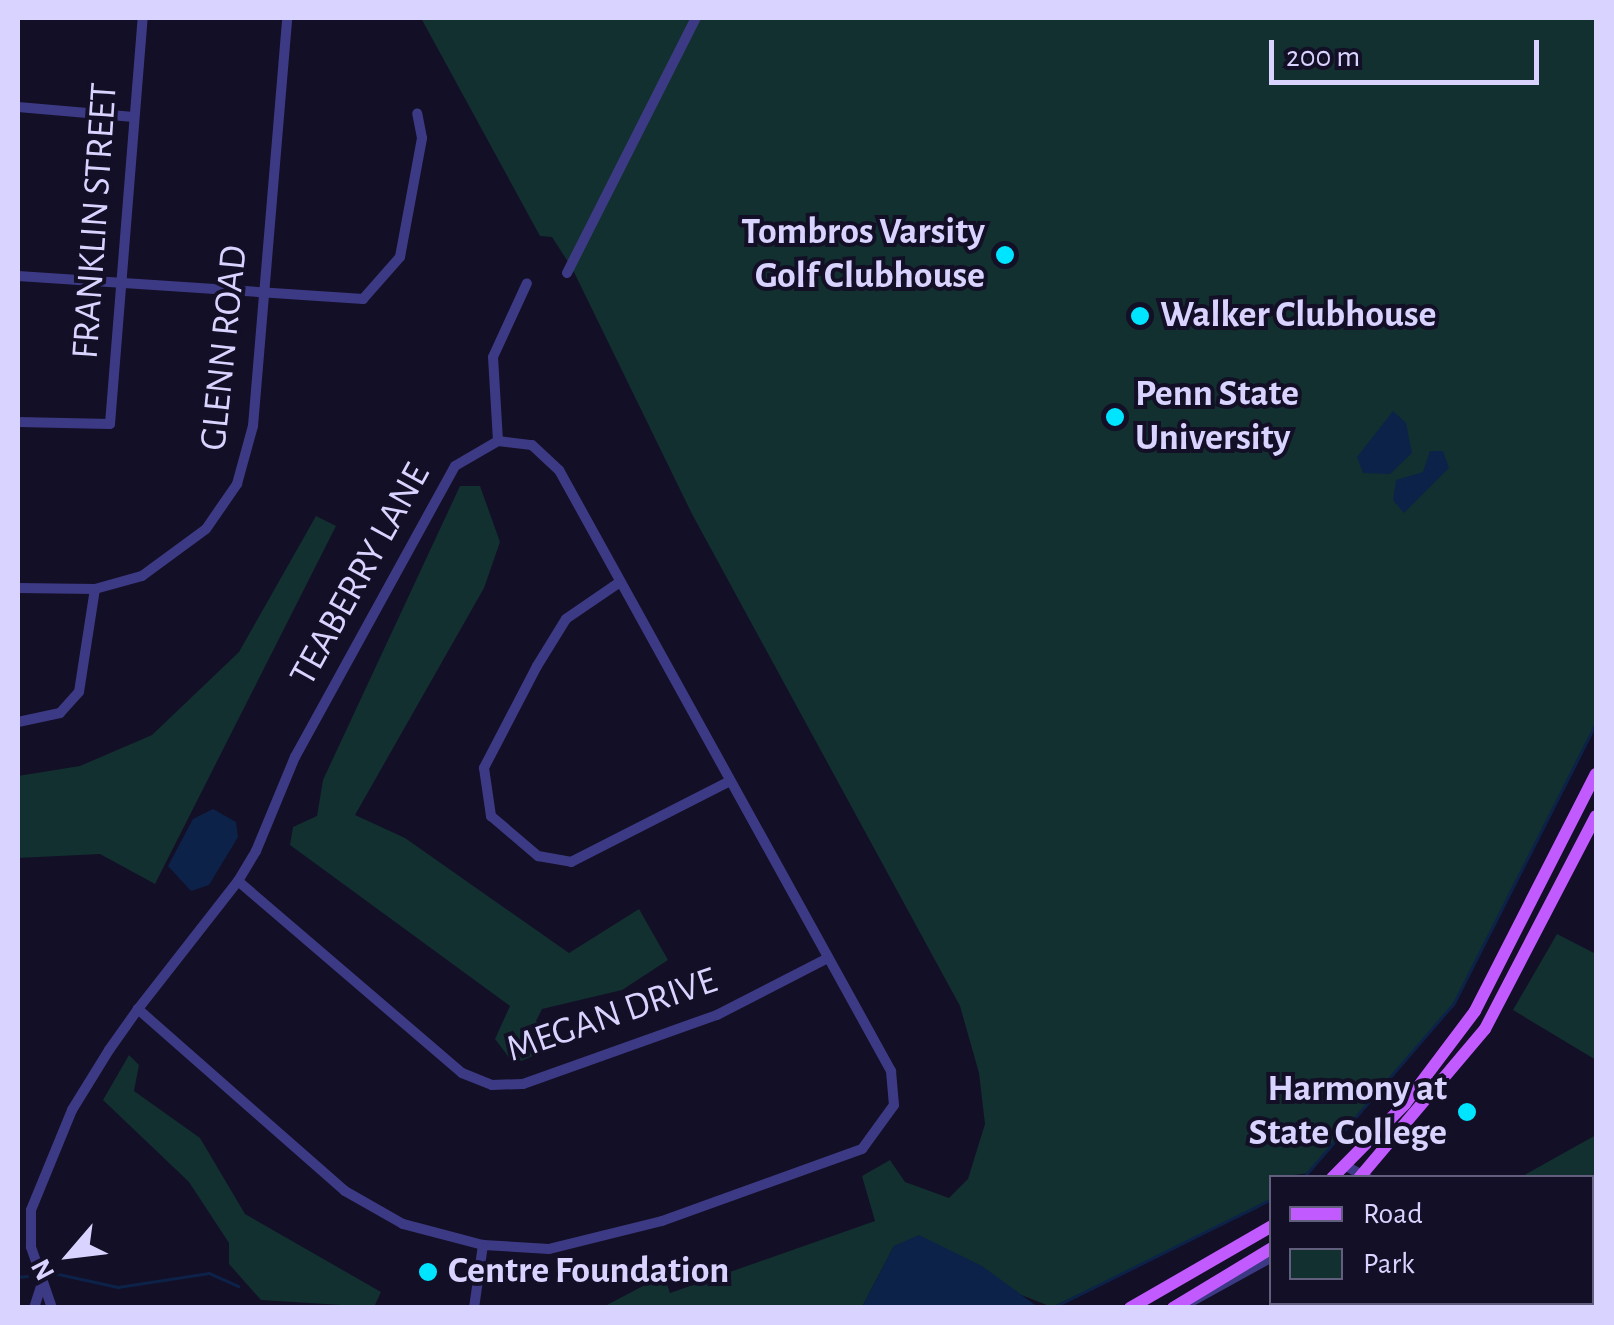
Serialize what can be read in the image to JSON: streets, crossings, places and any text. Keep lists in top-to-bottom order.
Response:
{
  "streets": {
    "street": [
      "FRANKLIN STREET",
      "GLENN ROAD",
      "TEABERRY LANE",
      "MEGAN DRIVE"
    ]
  },
  "crossings": [
    ["TEABERRY LANE", "MEGAN DRIVE"]
  ],
  "places": [
    "Tombros Varsity Golf Clubhouse",
    "Walker Clubhouse",
    "Penn State University",
    "Harmony at State College",
    "Centre Foundation"
  ],
  "legend": ["Road", "Park"],
  "scale_bar": "200 m",
  "north": "bottom left"
}
